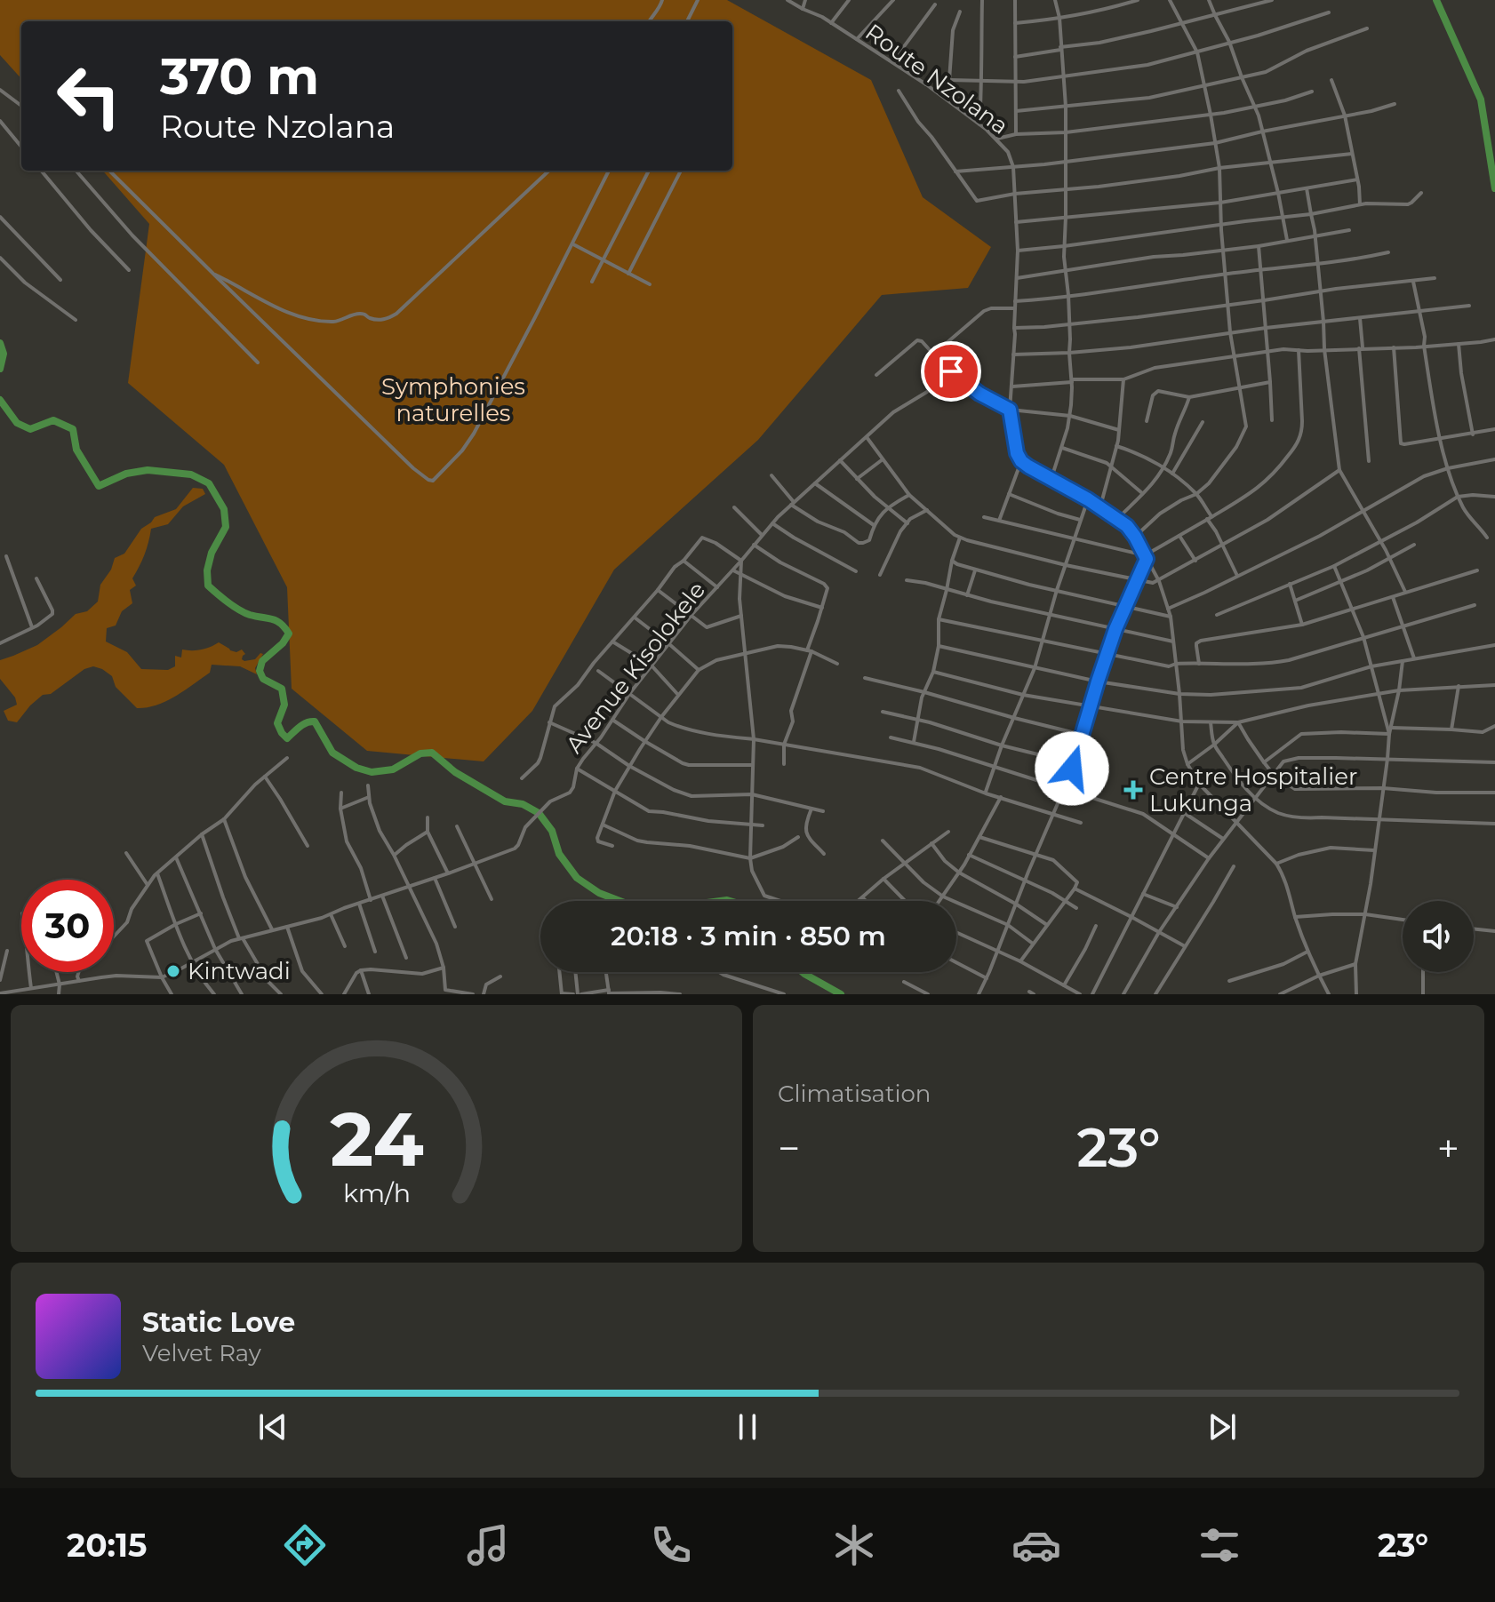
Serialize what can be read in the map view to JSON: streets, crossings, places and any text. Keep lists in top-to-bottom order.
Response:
{
  "streets": {
    "street": ["Route Nzolana", "Avenue Kisolokele"]
  },
  "parks": ["Symphonies naturelles"],
  "places": {
    "health": ["Centre Hospitalier Lukunga"],
    "other": ["Kintwadi"]
  },
  "page": {
    "turn": ["370 m", "Route Nzolana"],
    "limit": "30",
    "trip": "20:18 · 3 min · 850 m",
    "tile": "Climatisation",
    "heat": ["−", "23°", "+"],
    "song": ["Static Love", "Velvet Ray"],
    "tabs": ["20:15", "23°"],
    "gauge": ["24", "km/h"]
  }
}
